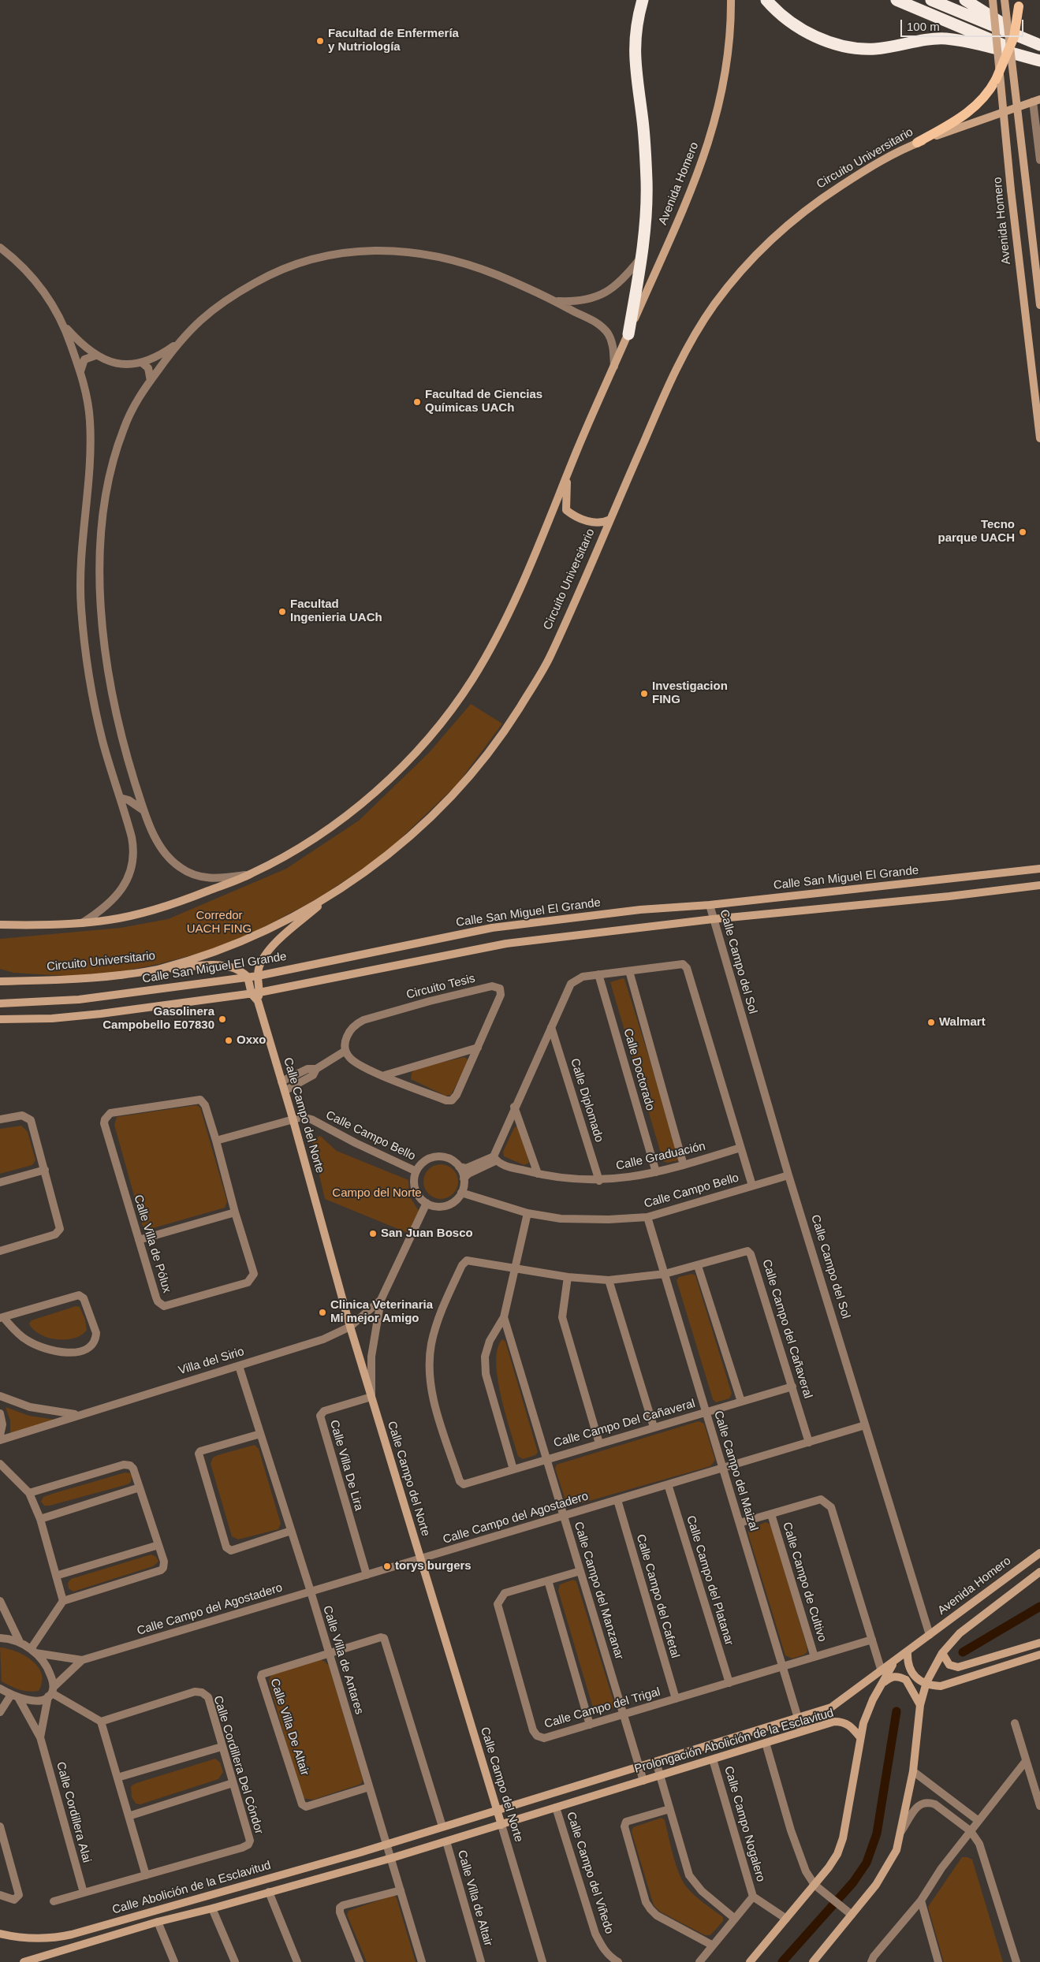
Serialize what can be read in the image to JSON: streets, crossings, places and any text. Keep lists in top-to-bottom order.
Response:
{
  "streets": {
    "main road": [
      "Circuito Universitario",
      "Avenida Homero",
      "Calle San Miguel El Grande",
      "Calle Campo del Norte",
      "Prolongación Abolición de la Esclavitud",
      "Calle Abolición de la Esclavitud"
    ],
    "street": [
      "Calle Campo del Sol",
      "Circuito Tesis",
      "Calle Doctorado",
      "Calle Diplomado",
      "Calle Campo Bello",
      "Calle Graduación",
      "Calle Villa de Pólux",
      "Calle Campo del Cañaveral",
      "Villa del Sirio",
      "Calle Campo Del Cañaveral",
      "Calle Villa De Lira",
      "Calle Campo del Maizal",
      "Calle Campo del Agostadero",
      "Calle Campo del Platanar",
      "Calle Campo de Cultivo",
      "Calle Campo del Manzanar",
      "Calle Campo del Cafetal",
      "Calle Villa de Antares",
      "Calle Campo del Trigal",
      "Calle Villa De Altair",
      "Calle Cordillera Del Cóndor",
      "Calle Cordillera Alai",
      "Calle Campo Nogalero",
      "Calle Campo del Viñedo",
      "Calle Villa de Altair"
    ]
  },
  "crossings": [
    ["Avenida Homero", "Calle Campo del Sol"],
    ["Avenida Homero", "Prolongación Abolición de la Esclavitud"],
    ["Calle San Miguel El Grande", "Calle Campo del Sol"],
    ["Calle San Miguel El Grande", "Calle Campo del Norte"],
    ["Calle Campo del Sol", "Calle Campo Bello"],
    ["Calle Campo del Sol", "Calle Campo del Agostadero"],
    ["Calle Campo del Sol", "Prolongación Abolición de la Esclavitud"],
    ["Calle Doctorado", "Calle Graduación"],
    ["Calle Diplomado", "Calle Graduación"],
    ["Calle Campo del Norte", "Calle Campo Bello"],
    ["Calle Campo del Norte", "Villa del Sirio"],
    ["Calle Campo del Norte", "Calle Villa De Lira"],
    ["Calle Campo del Norte", "Calle Campo del Agostadero"],
    ["Calle Campo del Norte", "Prolongación Abolición de la Esclavitud"],
    ["Calle Campo Bello", "Calle Campo del Maizal"],
    ["Calle Campo del Cañaveral", "Calle Campo Del Cañaveral"],
    ["Calle Campo del Cañaveral", "Calle Campo del Maizal"],
    ["Calle Campo del Cañaveral", "Calle Campo del Agostadero"],
    ["Villa del Sirio", "Calle Villa de Antares"],
    ["Calle Campo Del Cañaveral", "Calle Campo del Maizal"],
    ["Calle Campo Del Cañaveral", "Calle Campo del Manzanar"],
    ["Calle Villa De Lira", "Calle Campo del Agostadero"],
    ["Calle Campo del Maizal", "Calle Campo del Agostadero"],
    ["Calle Campo del Maizal", "Calle Campo del Trigal"],
    ["Calle Campo del Maizal", "Prolongación Abolición de la Esclavitud"],
    ["Calle Campo del Agostadero", "Calle Campo del Platanar"],
    ["Calle Campo del Agostadero", "Calle Campo del Manzanar"],
    ["Calle Campo del Agostadero", "Calle Campo del Cafetal"],
    ["Calle Campo del Agostadero", "Calle Villa de Antares"],
    ["Calle Campo del Platanar", "Calle Campo del Trigal"],
    ["Calle Campo de Cultivo", "Calle Campo del Trigal"],
    ["Calle Campo del Manzanar", "Calle Campo del Trigal"],
    ["Calle Campo del Manzanar", "Prolongación Abolición de la Esclavitud"],
    ["Calle Campo del Cafetal", "Calle Campo del Trigal"],
    ["Calle Villa de Antares", "Calle Villa De Altair"],
    ["Calle Villa de Antares", "Prolongación Abolición de la Esclavitud"],
    ["Calle Villa de Antares", "Calle Abolición de la Esclavitud"],
    ["Calle Villa De Altair", "Prolongación Abolición de la Esclavitud"],
    ["Prolongación Abolición de la Esclavitud", "Calle Campo Nogalero"],
    ["Prolongación Abolición de la Esclavitud", "Calle Campo del Viñedo"],
    ["Prolongación Abolición de la Esclavitud", "Calle Abolición de la Esclavitud"],
    ["Prolongación Abolición de la Esclavitud", "Calle Villa de Altair"],
    ["Calle Cordillera Del Cóndor", "Calle Cordillera Alai"]
  ],
  "parks": ["Corredor UACH FING", "Campo del Norte"],
  "places": [
    "Facultad de Enfermería y Nutriología",
    "Facultad de Ciencias Químicas UACh",
    "Tecno parque UACH",
    "Facultad Ingenieria UACh",
    "Investigacion FING",
    "Gasolinera Campobello E07830",
    "Walmart",
    "Oxxo",
    "San Juan Bosco",
    "Clinica Veterinaria Mi mejor Amigo",
    "torys burgers"
  ],
  "scale_bar": "100 m"
}
